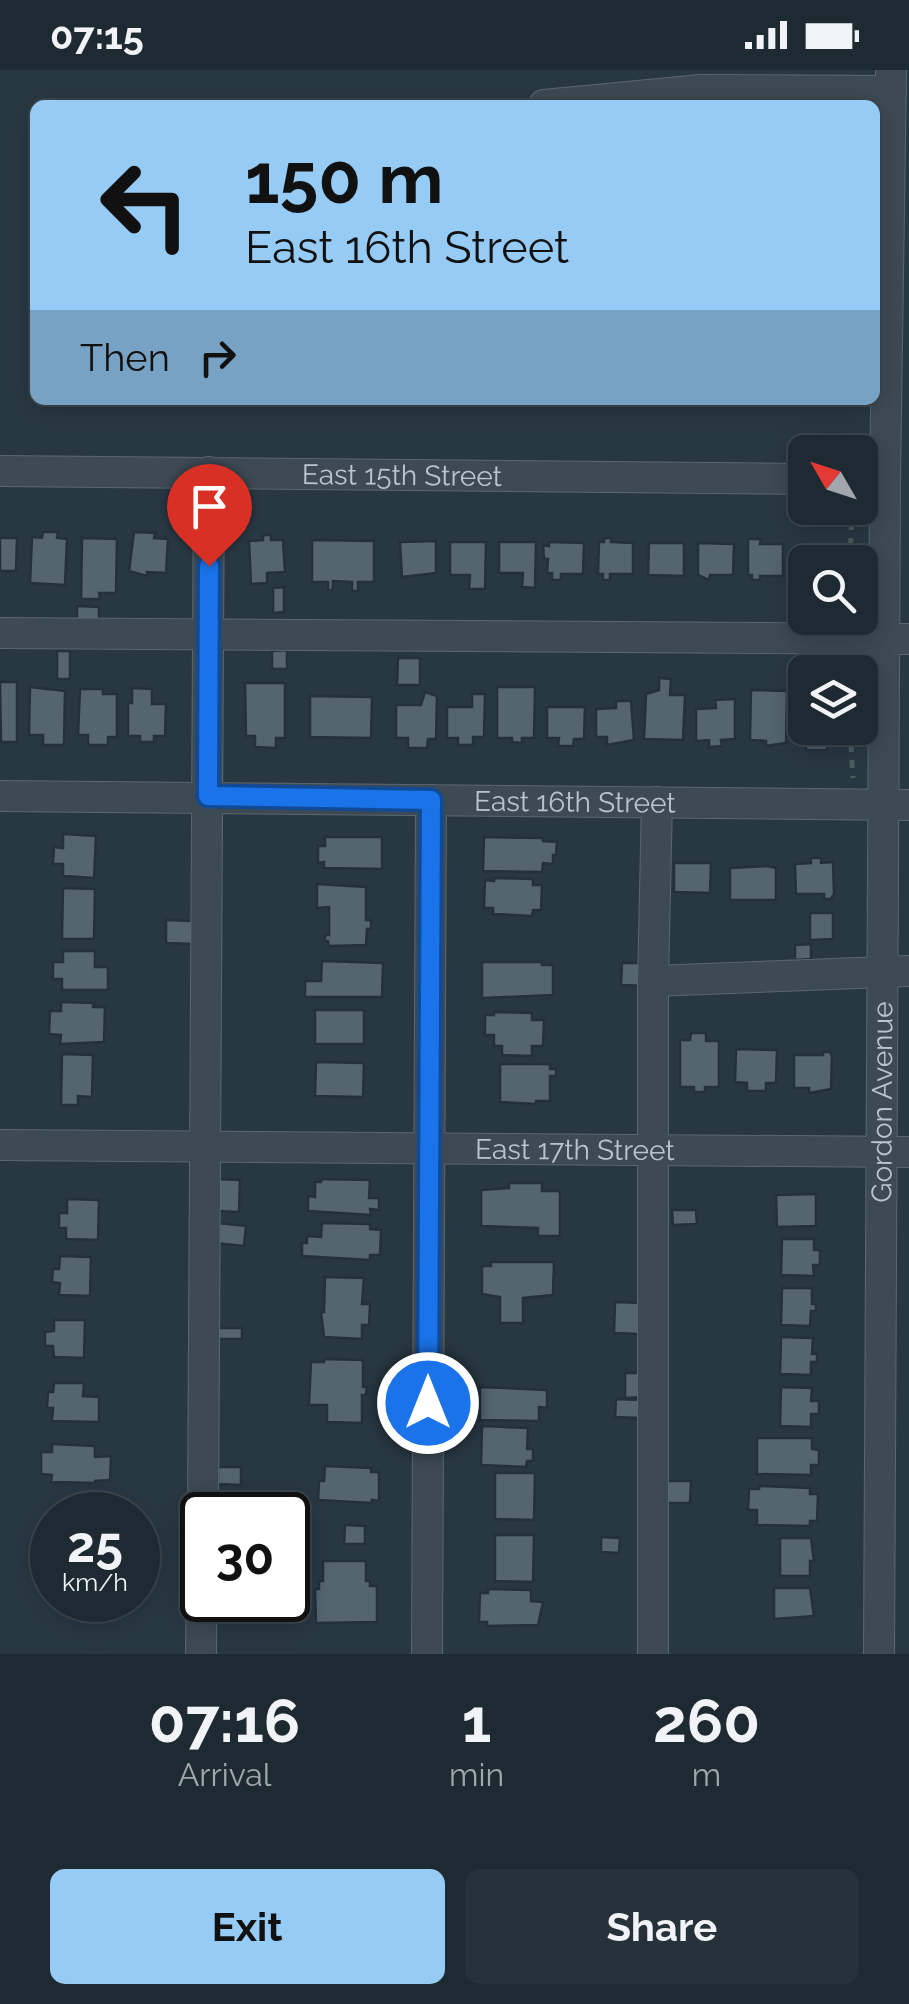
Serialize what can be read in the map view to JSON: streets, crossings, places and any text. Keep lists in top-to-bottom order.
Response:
{
  "streets": {
    "street": [
      "East 15th Street",
      "East 16th Street",
      "Gordon Avenue",
      "East 17th Street"
    ]
  },
  "crossings": [
    ["East 16th Street", "Gordon Avenue"],
    ["Gordon Avenue", "East 17th Street"]
  ],
  "north": "top left",
  "page": {
    "status": "07:15",
    "turn": ["150 m", "East 16th Street"],
    "then": "Then",
    "speed": "25 km/h",
    "limit": "30",
    "eta": [
      "07:16",
      "Arrival",
      "1",
      "min",
      "260",
      "m"
    ],
    "buttons": ["Exit", "Share"]
  }
}
